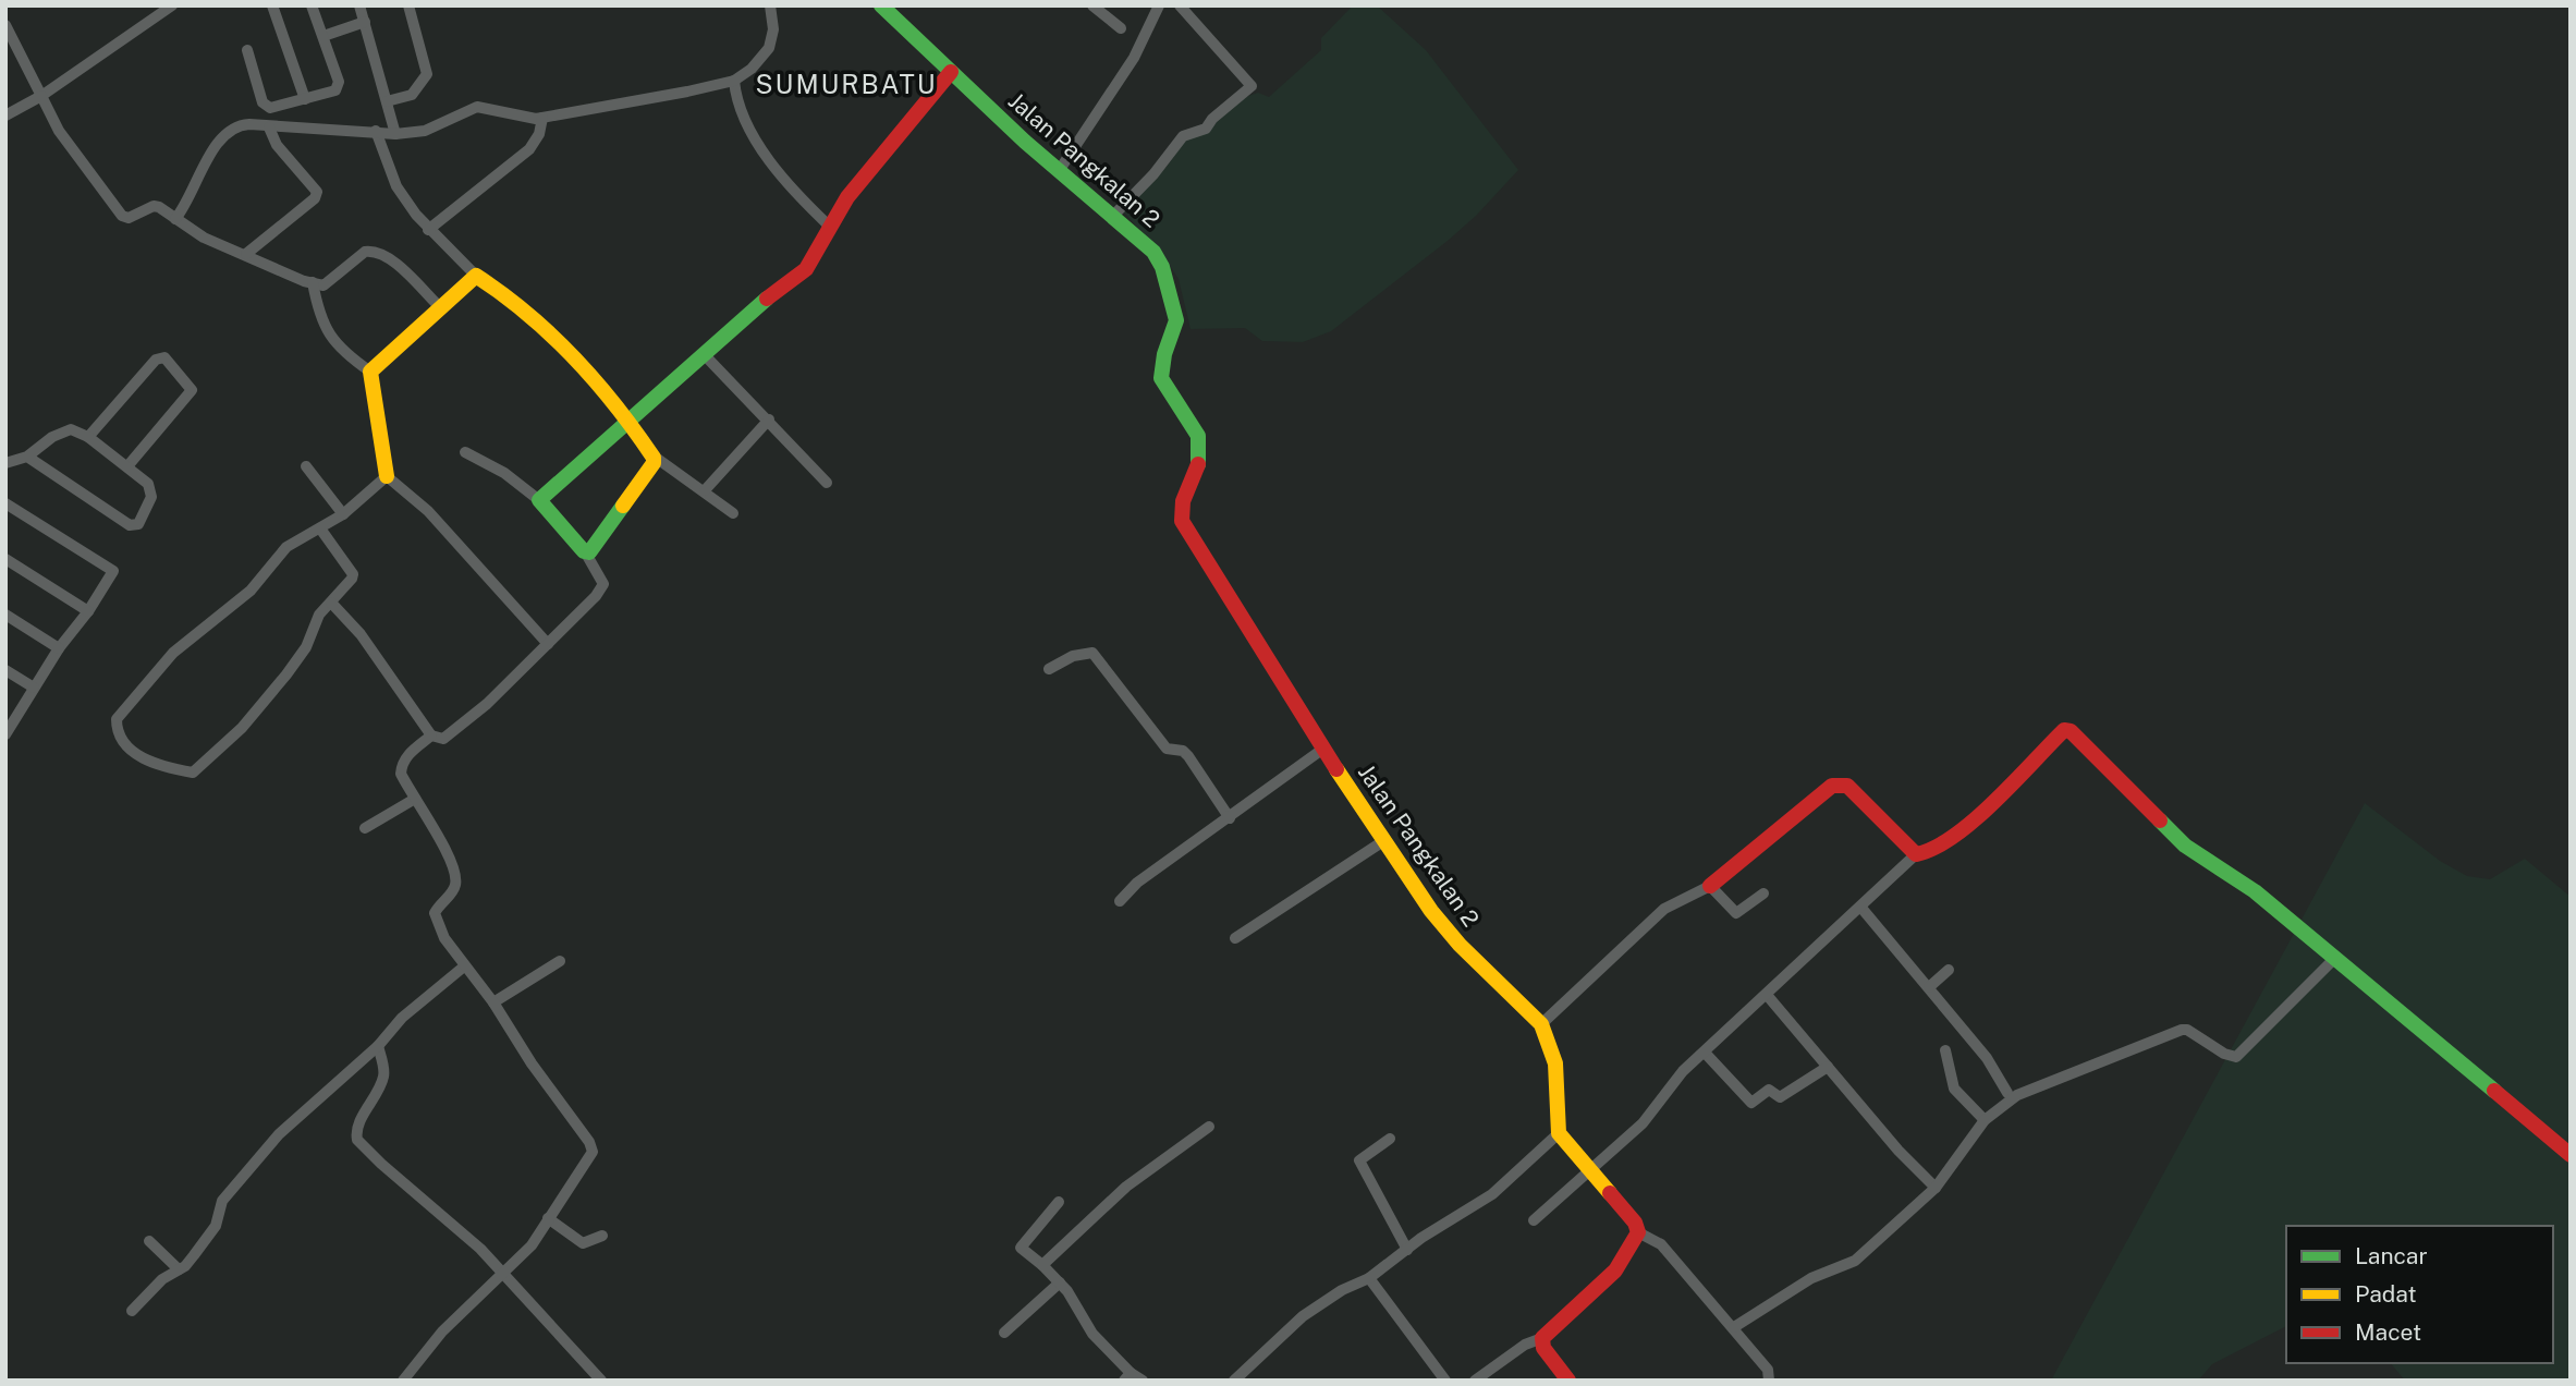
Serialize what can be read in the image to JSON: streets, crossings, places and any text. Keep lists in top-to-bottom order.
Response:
{
  "streets": {
    "street": ["Jalan Pangkalan 2"]
  },
  "districts": ["SUMURBATU"],
  "legend": ["Lancar", "Padat", "Macet"]
}
